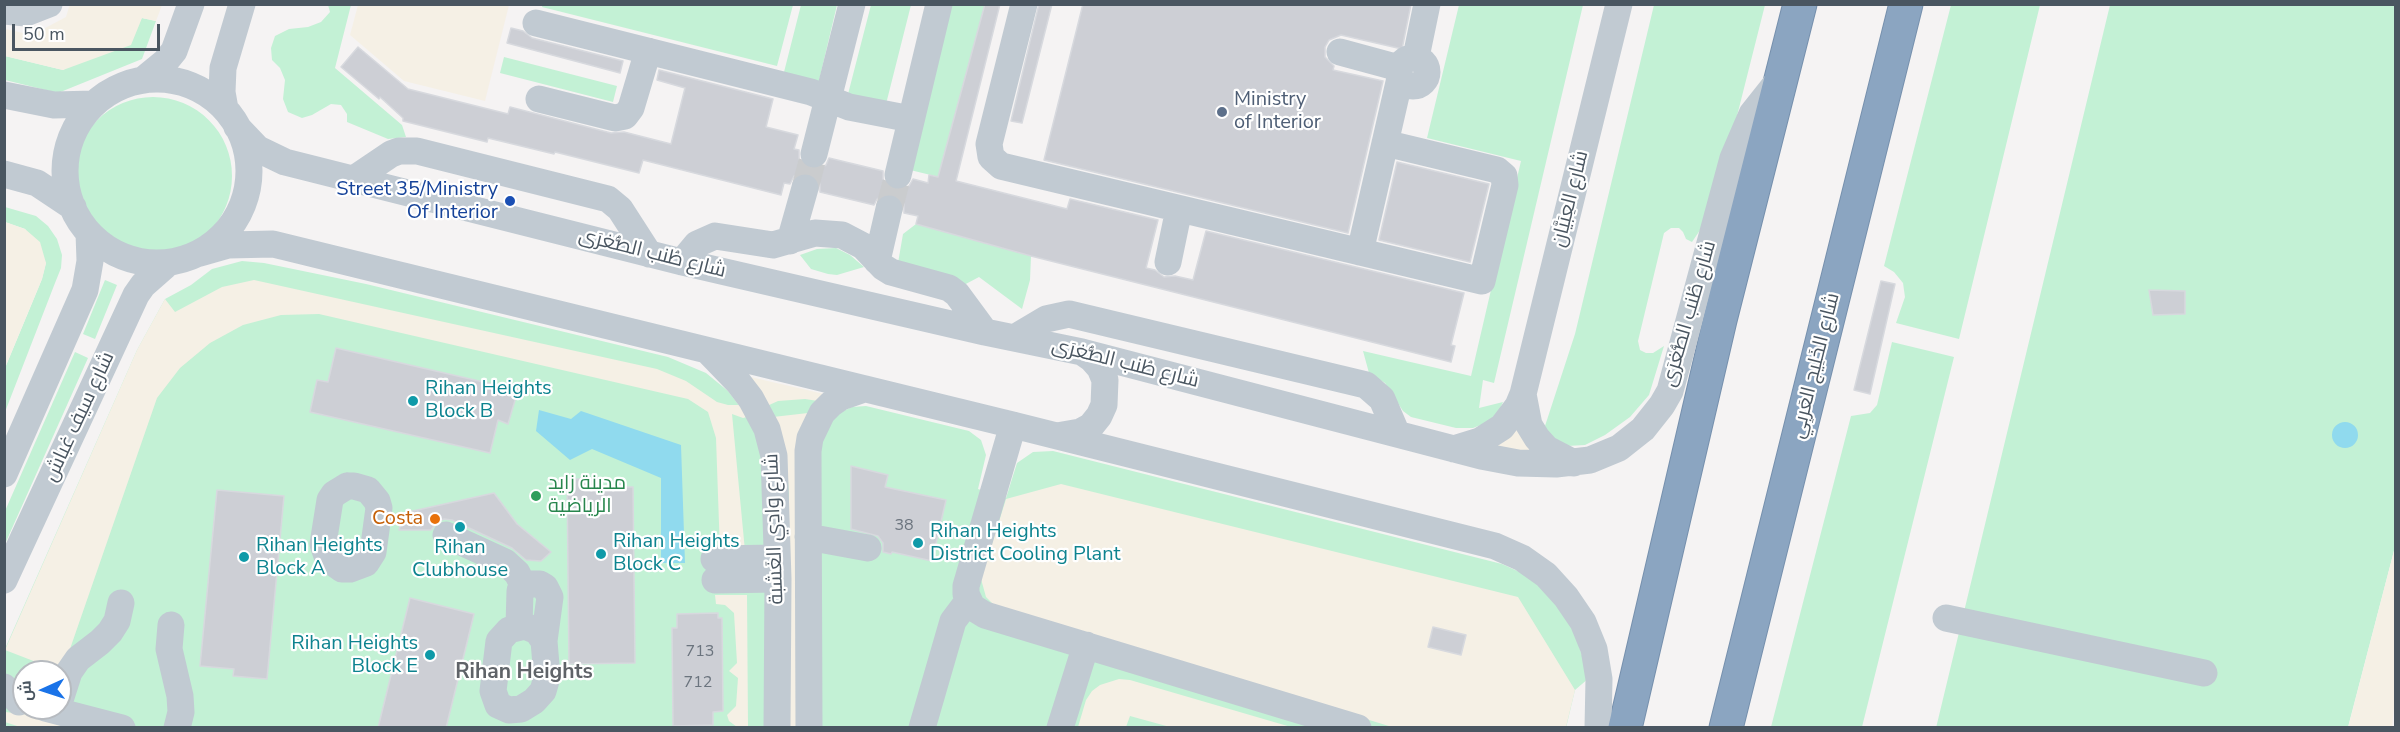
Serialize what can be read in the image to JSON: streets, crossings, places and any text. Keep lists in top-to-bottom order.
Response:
{
  "streets": {
    "highway": ["شارع الخَلِيج العَربِي"],
    "street": [
      "شارع العِبَيَّان",
      "شارع طُنب الصُّغرَى",
      "شارع سيف غباش",
      "شارع وادِي الغَشبة"
    ]
  },
  "crossings": [
    ["شارع العِبَيَّان", "شارع طُنب الصُّغرَى"],
    ["شارع طُنب الصُّغرَى", "شارع سيف غباش"]
  ],
  "districts": ["Rihan Heights"],
  "places": [
    "Ministry of Interior",
    "Street 35/Ministry Of Interior",
    "Rihan Heights Block B",
    "مدينة زايد الرياضية",
    "Costa",
    "Rihan Clubhouse",
    "Rihan Heights District Cooling Plant",
    "Rihan Heights Block C",
    "Rihan Heights Block A",
    "Rihan Heights Block E"
  ],
  "house_numbers": ["38", "713", "712"],
  "scale_bar": "50 m",
  "north": "left"
}
